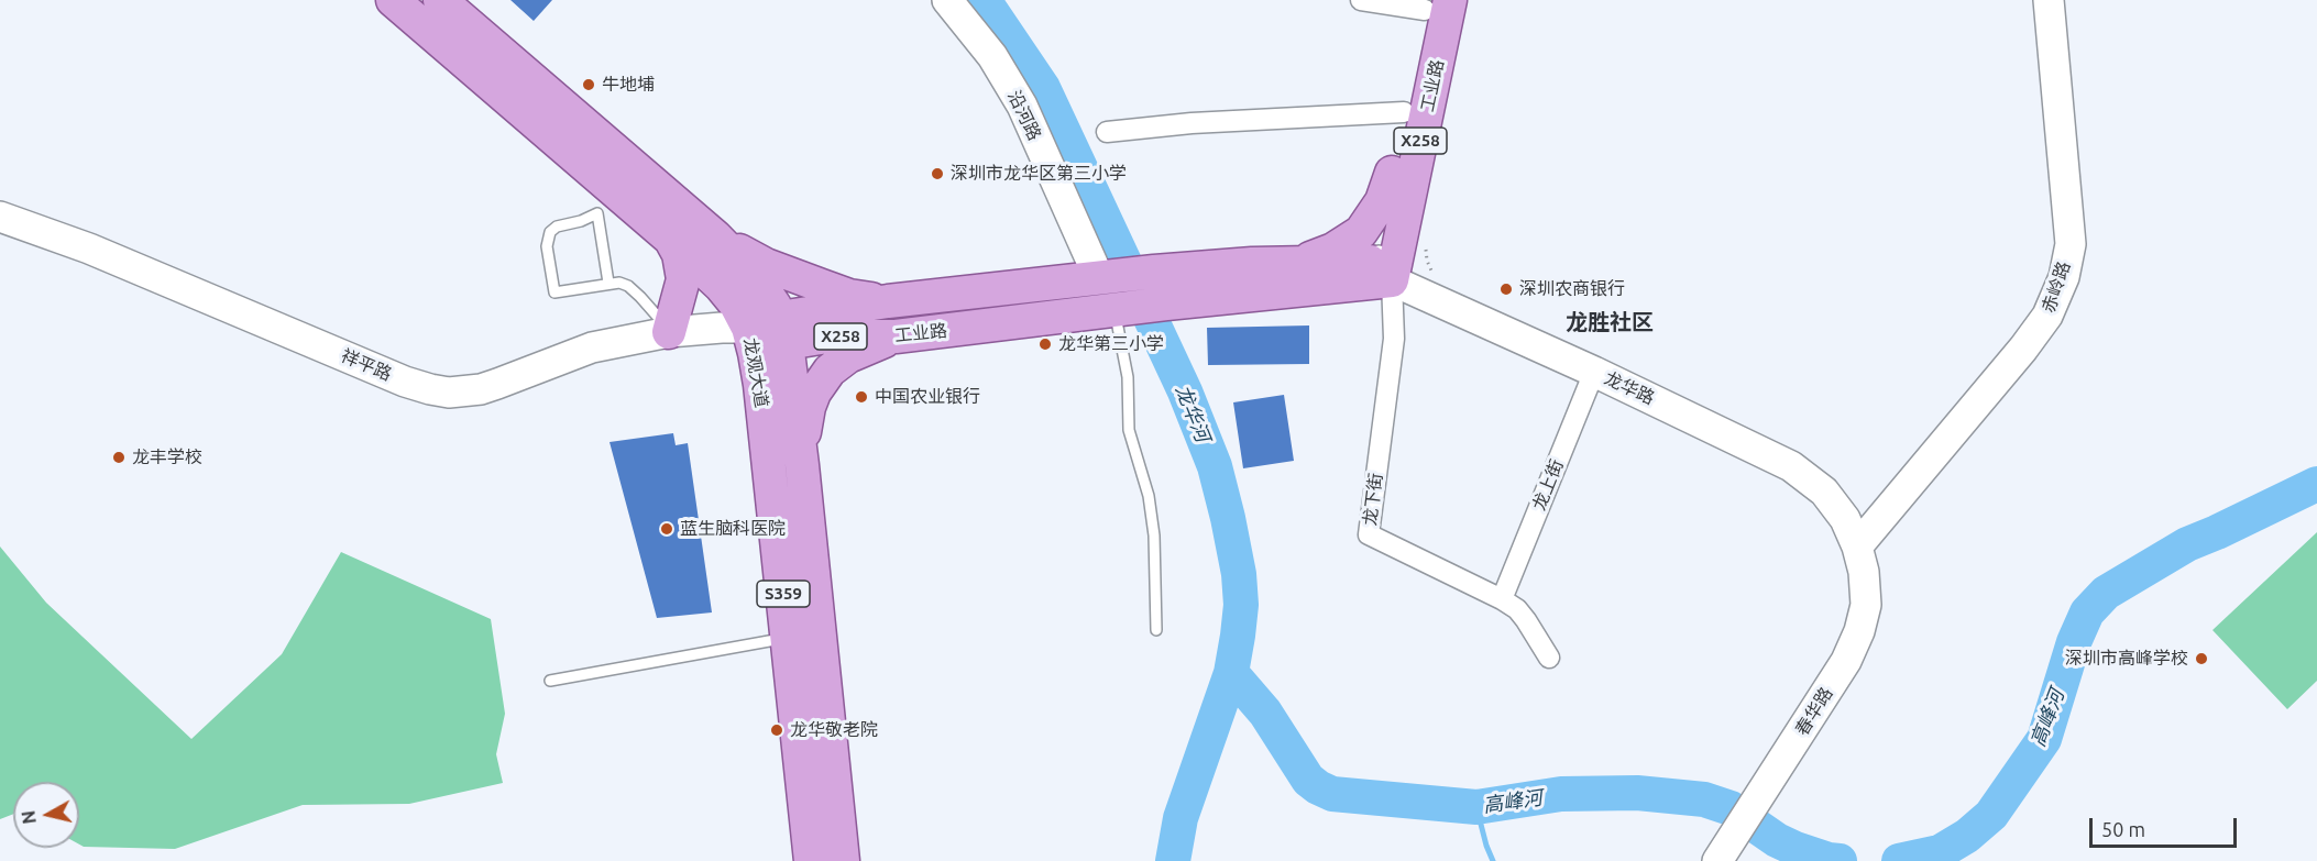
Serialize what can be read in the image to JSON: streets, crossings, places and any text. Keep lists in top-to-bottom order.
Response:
{
  "streets": {
    "main road": [
      "工业路",
      "X258",
      "龙观大道",
      "S359"
    ],
    "street": [
      "沿河路",
      "赤岭路",
      "祥平路",
      "龙华路",
      "龙上街",
      "龙下街",
      "春华路"
    ]
  },
  "crossings": [
    ["工业路", "沿河路"],
    ["工业路", "龙观大道"],
    ["工业路", "龙华路"],
    ["工业路", "龙下街"],
    ["赤岭路", "龙华路"],
    ["赤岭路", "春华路"],
    ["祥平路", "龙观大道"],
    ["龙华路", "龙上街"],
    ["龙华路", "龙下街"],
    ["龙华路", "春华路"],
    ["龙上街", "龙下街"]
  ],
  "districts": ["龙胜社区"],
  "water": ["龙华河", "高峰河"],
  "places": [
    "牛地埔",
    "深圳市龙华区第三小学",
    "深圳农商银行",
    "龙华第三小学",
    "中国农业银行",
    "龙丰学校",
    "蓝生脑科医院",
    "深圳市高峰学校",
    "龙华敬老院"
  ],
  "scale_bar": "50 m",
  "north": "left"
}
